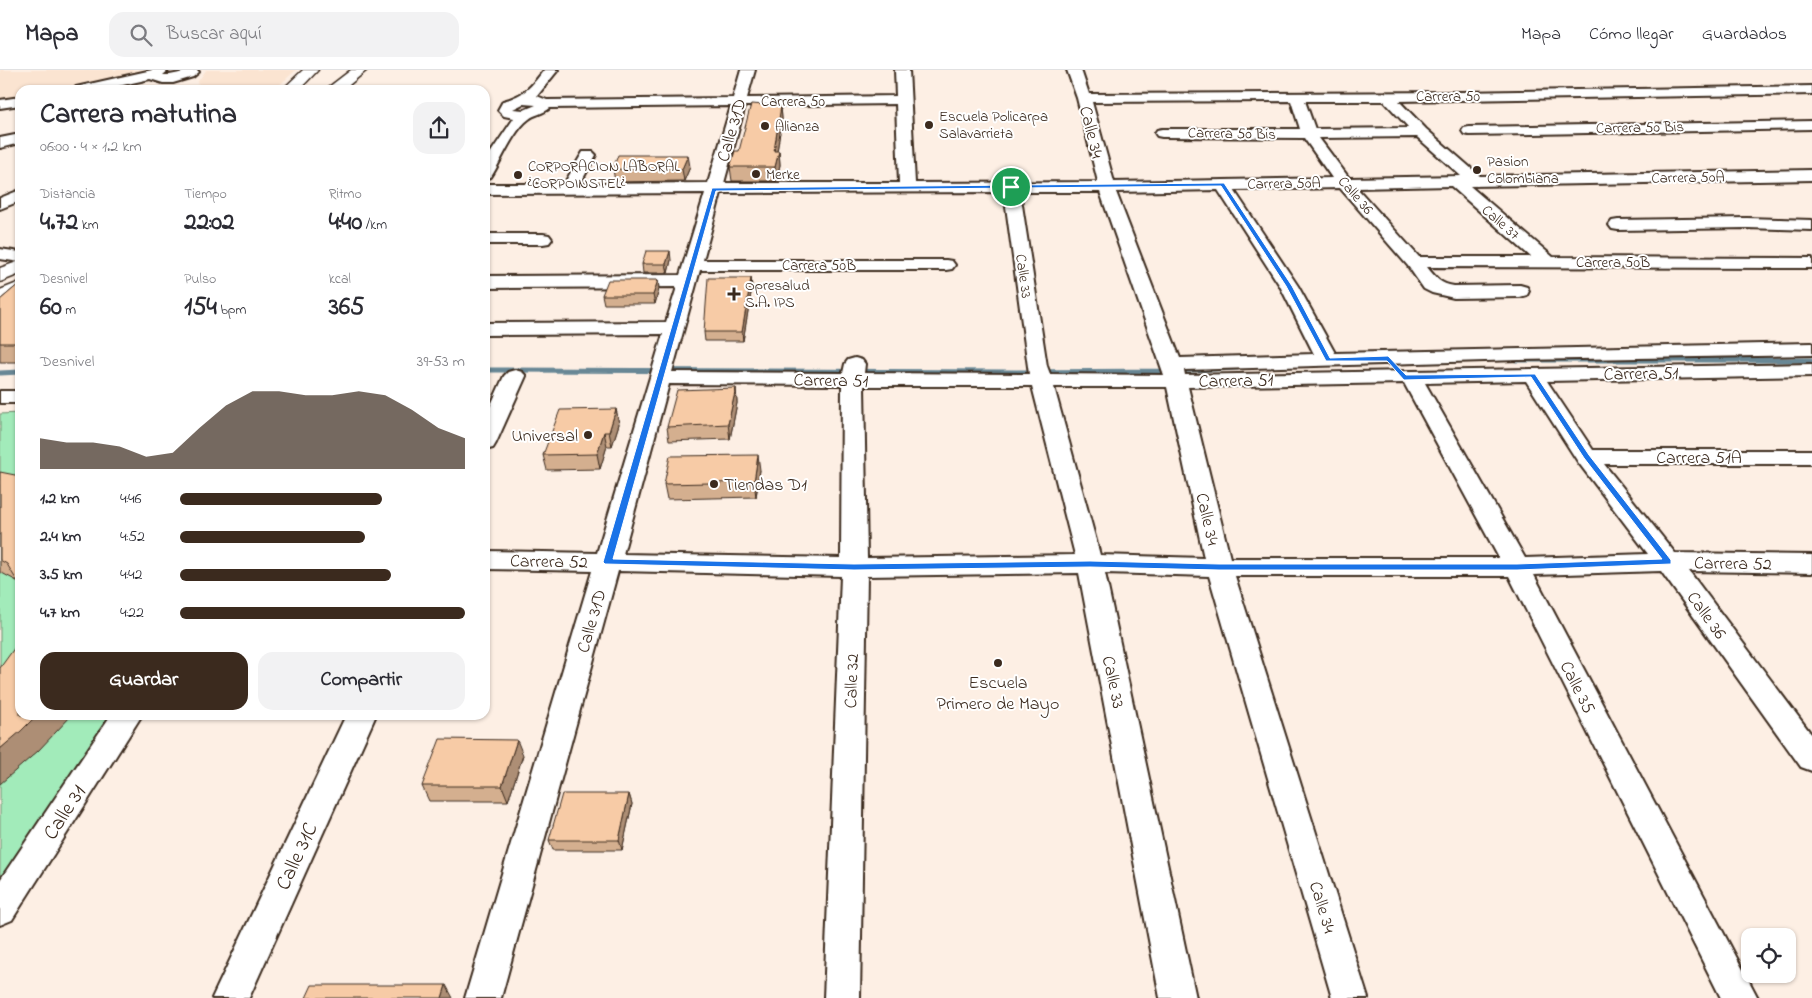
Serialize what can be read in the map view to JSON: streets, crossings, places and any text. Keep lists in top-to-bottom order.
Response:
{
  "streets": {
    "street": [
      "Carrera 50",
      "Carrera 50 Bis",
      "Calle 31D",
      "Calle 34",
      "Carrera 50A",
      "Calle 36",
      "Calle 37",
      "Carrera 50B",
      "Calle 33",
      "Carrera 51",
      "Carrera 51A",
      "Carrera 52",
      "Calle 32",
      "Calle 35",
      "Calle 31",
      "Calle 31C"
    ]
  },
  "crossings": [
    ["Carrera 50", "Calle 31D"],
    ["Carrera 50", "Calle 34"],
    ["Carrera 50", "Calle 36"],
    ["Carrera 50 Bis", "Calle 36"],
    ["Calle 31D", "Carrera 50A"],
    ["Calle 31D", "Carrera 50B"],
    ["Calle 31D", "Carrera 51"],
    ["Calle 31D", "Carrera 52"],
    ["Calle 34", "Carrera 50A"],
    ["Calle 34", "Carrera 51"],
    ["Calle 34", "Carrera 52"],
    ["Carrera 50A", "Calle 36"],
    ["Carrera 50A", "Calle 37"],
    ["Carrera 50A", "Calle 33"],
    ["Calle 36", "Carrera 50B"],
    ["Calle 36", "Carrera 51"],
    ["Calle 36", "Carrera 51A"],
    ["Calle 36", "Carrera 52"],
    ["Calle 37", "Carrera 50B"],
    ["Calle 33", "Carrera 51"],
    ["Calle 33", "Carrera 52"],
    ["Carrera 51", "Calle 32"],
    ["Carrera 51", "Calle 35"],
    ["Carrera 52", "Calle 32"],
    ["Carrera 52", "Calle 35"]
  ],
  "places": {
    "other": [
      "Escuela Policarpa Salavarrieta",
      "Alianza",
      "Pasion Colombiana",
      "Merke",
      "CORPORACION LABORAL ¿CORPOINSTEL¿",
      "Universal",
      "Tiendas D1",
      "Escuela Primero de Mayo"
    ],
    "health": ["Opresalud S.A. IPS"]
  },
  "page": {
    "header": "Mapa",
    "search": "Buscar aquí",
    "nav": ["Mapa", "Cómo llegar", "Guardados"],
    "heading": ["Carrera matutina", "06:00 · 4 × 1.2 km"],
    "stats": [
      ["Distancia", "4.72 km"],
      ["Tiempo", "22:02"],
      ["Ritmo", "4:40 /km"],
      ["Desnivel", "60 m"],
      ["Pulso", "154 bpm"],
      ["kcal", "365"]
    ],
    "chart": ["Desnivel", "39–53 m"],
    "list": [
      {
        "name": "1.2 km",
        "note": "4:46"
      },
      {
        "name": "2.4 km",
        "note": "4:52"
      },
      {
        "name": "3.5 km",
        "note": "4:42"
      },
      {
        "name": "4.7 km",
        "note": "4:22"
      }
    ],
    "buttons": ["Guardar", "Compartir"]
  }
}
